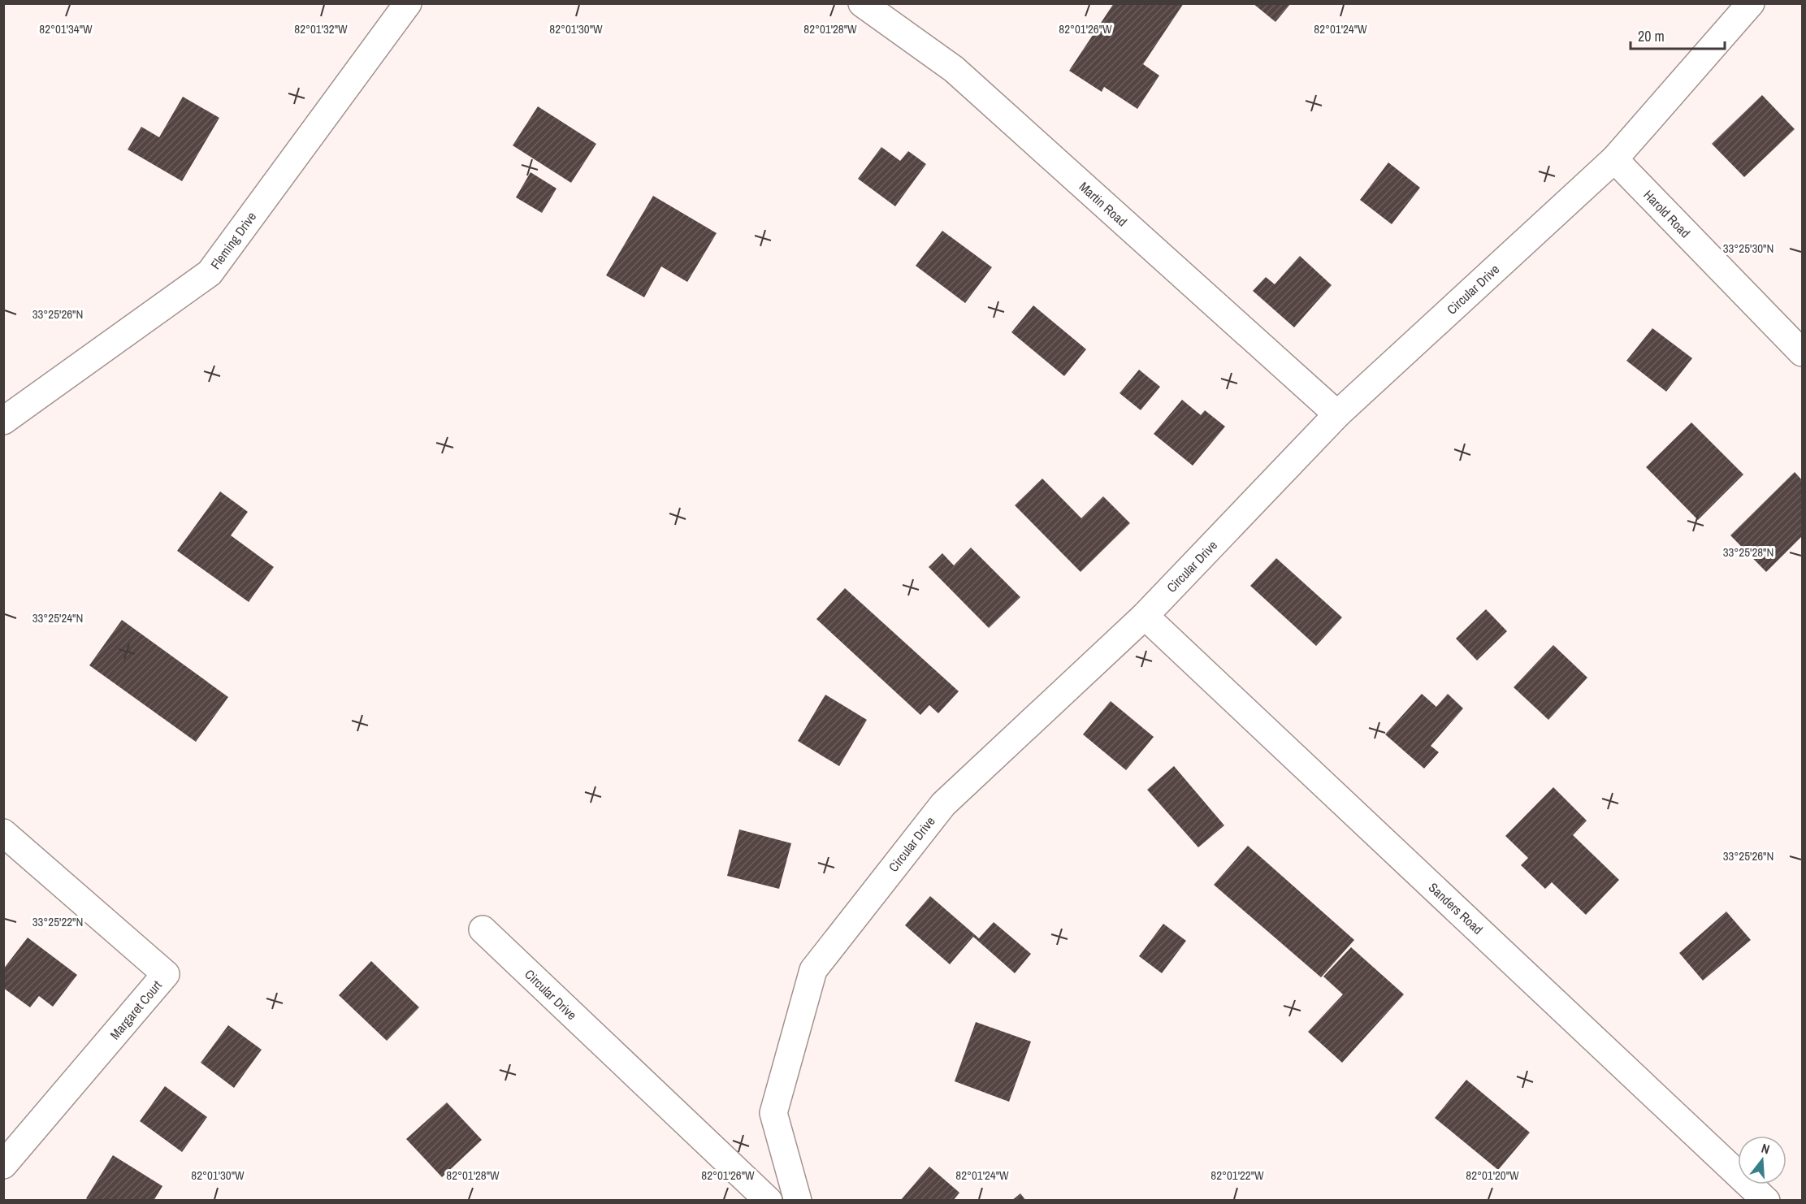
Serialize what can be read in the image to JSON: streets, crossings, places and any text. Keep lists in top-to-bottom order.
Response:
{
  "streets": {
    "street": [
      "Martin Road",
      "Harold Road",
      "Fleming Drive",
      "Circular Drive",
      "Sanders Road",
      "Margaret Court"
    ]
  },
  "crossings": [
    ["Martin Road", "Circular Drive"],
    ["Harold Road", "Circular Drive"],
    ["Circular Drive", "Sanders Road"]
  ],
  "scale_bar": "20 m",
  "north": "top",
  "coordinates": [
    "82°01'34\"W",
    "82°01'32\"W",
    "82°01'30\"W",
    "82°01'28\"W",
    "82°01'26\"W",
    "82°01'24\"W",
    "33°25'30\"N",
    "33°25'26\"N",
    "33°25'28\"N",
    "33°25'24\"N",
    "33°25'22\"N",
    "82°01'22\"W",
    "82°01'20\"W"
  ]
}
